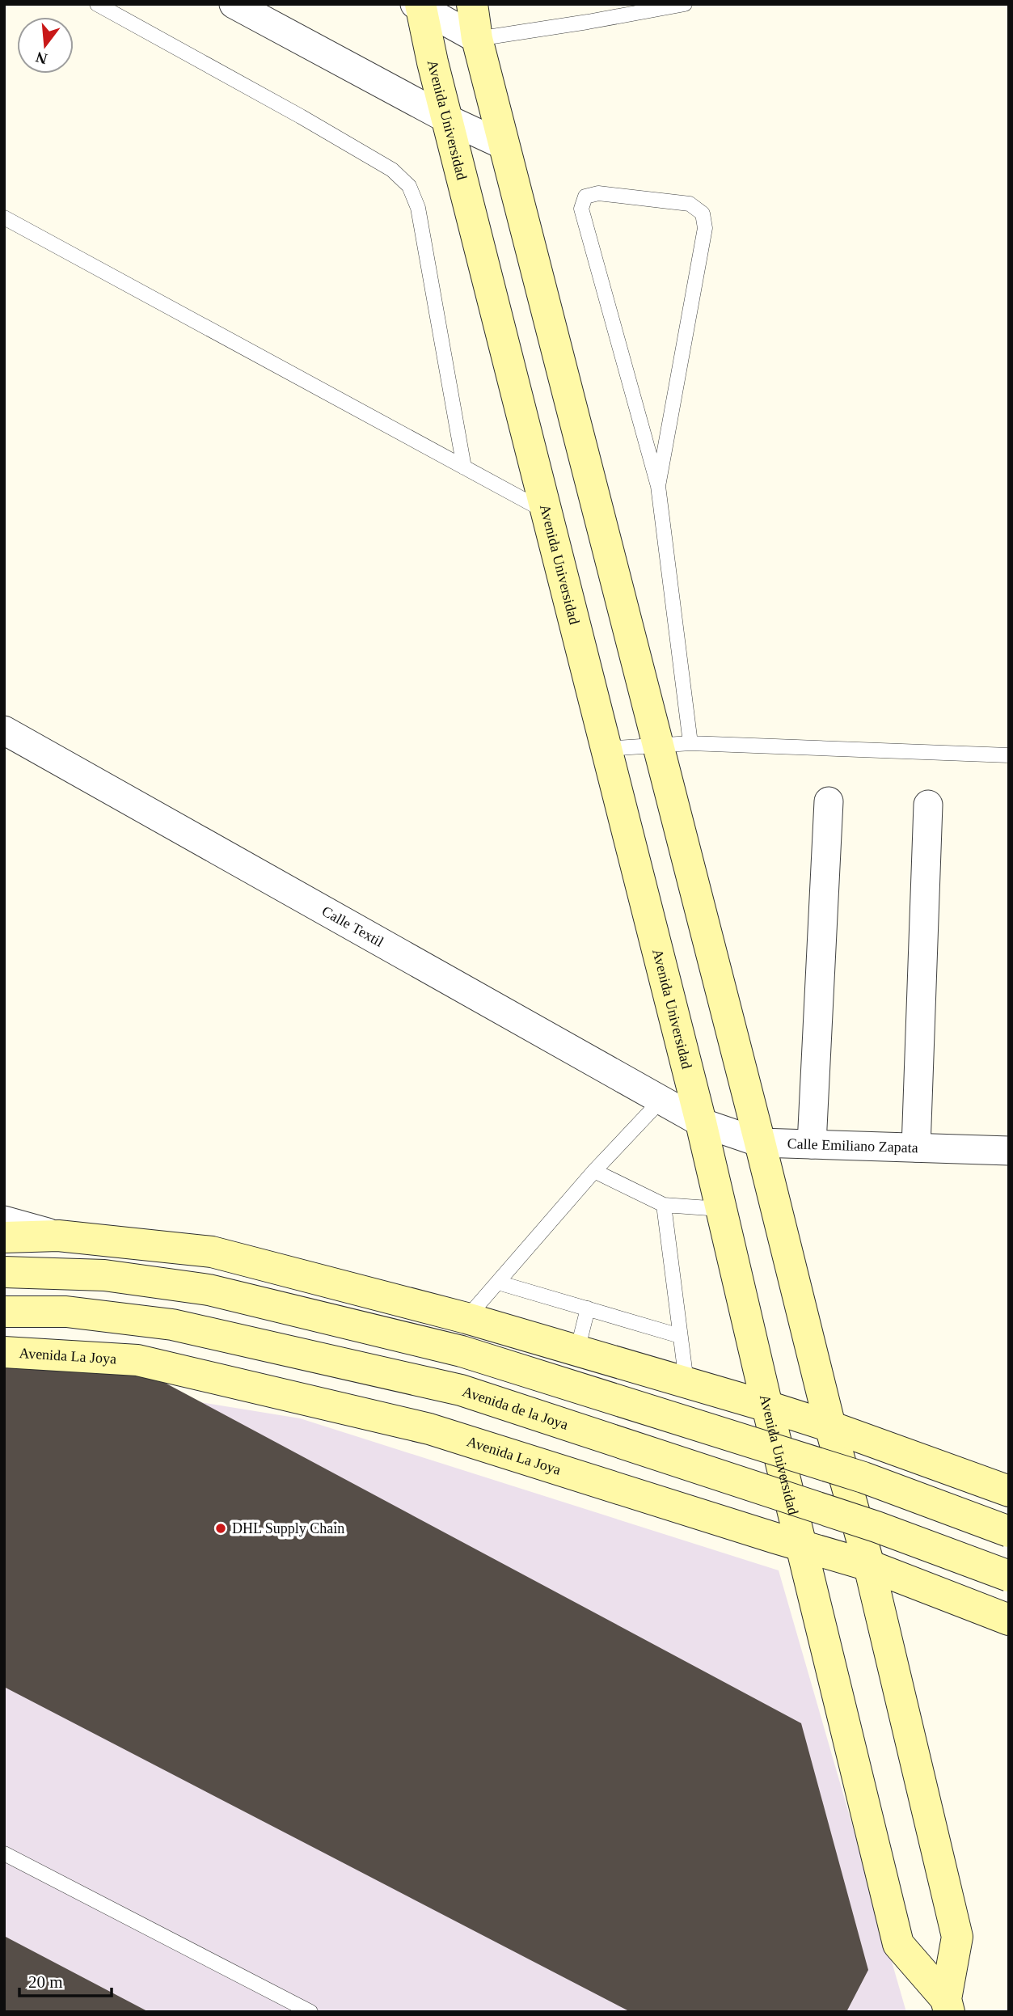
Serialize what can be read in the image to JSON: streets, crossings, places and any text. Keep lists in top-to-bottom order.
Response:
{
  "streets": {
    "main road": ["Avenida Universidad", "Avenida La Joya", "Avenida de la Joya"],
    "street": ["Calle Textil", "Calle Emiliano Zapata"]
  },
  "crossings": [
    ["Avenida Universidad", "Calle Textil"],
    ["Avenida Universidad", "Calle Emiliano Zapata"],
    ["Avenida Universidad", "Avenida La Joya"],
    ["Calle Textil", "Calle Emiliano Zapata"]
  ],
  "places": ["DHL Supply Chain"],
  "scale_bar": "20 m",
  "north": "bottom"
}
